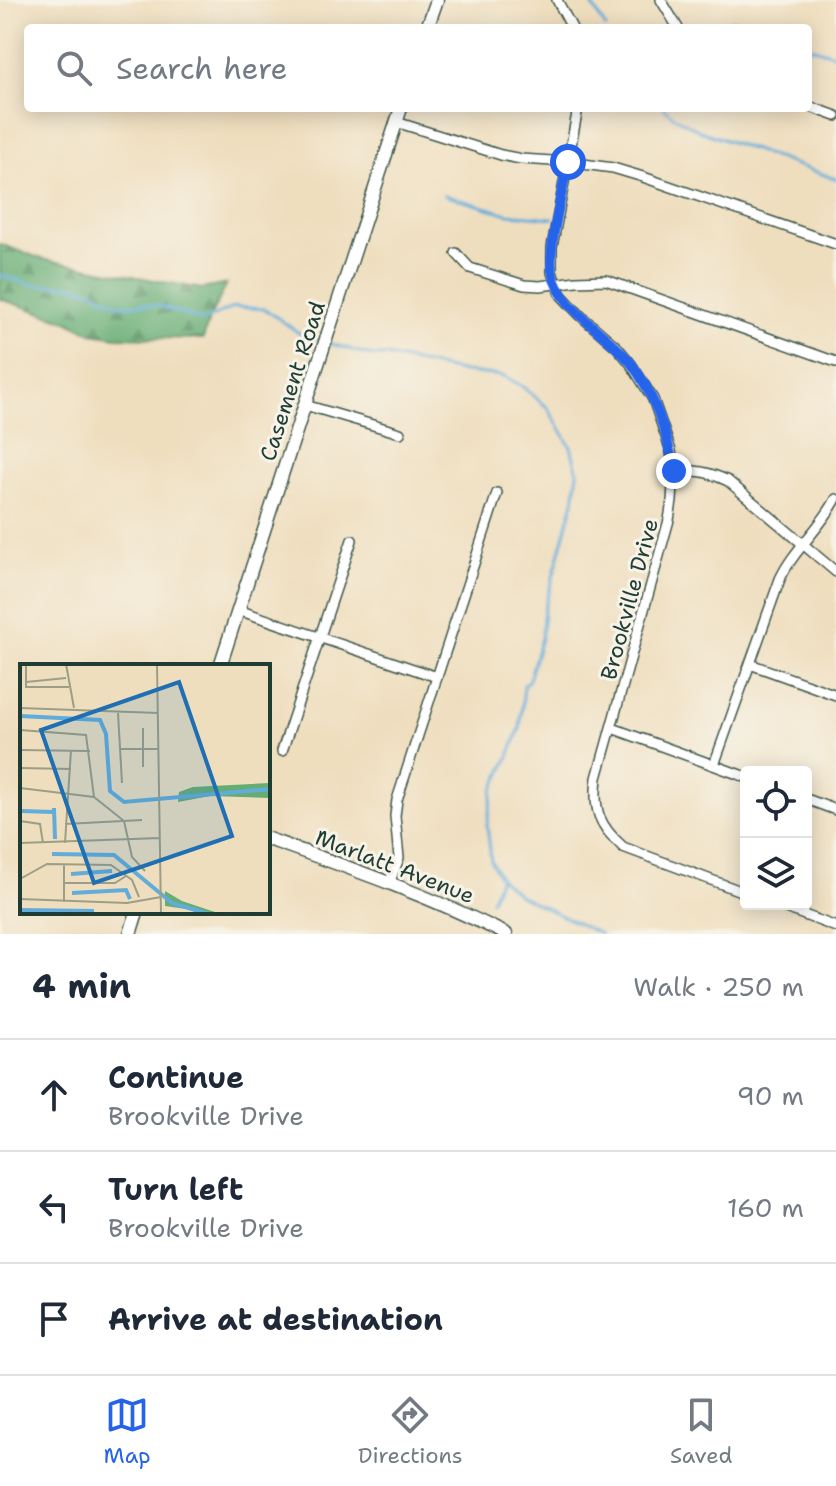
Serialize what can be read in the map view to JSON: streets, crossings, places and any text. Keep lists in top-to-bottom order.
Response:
{
  "streets": {
    "street": ["Casement Road", "Brookville Drive", "Marlatt Avenue"]
  },
  "page": {
    "search": "Search here",
    "heading": ["4 min", "Walk · 250 m"],
    "list": [
      ["Continue", "Brookville Drive", "90 m"],
      ["Turn left", "Brookville Drive", "160 m"],
      "Arrive at destination"
    ],
    "nav": ["Map", "Directions", "Saved"]
  }
}
